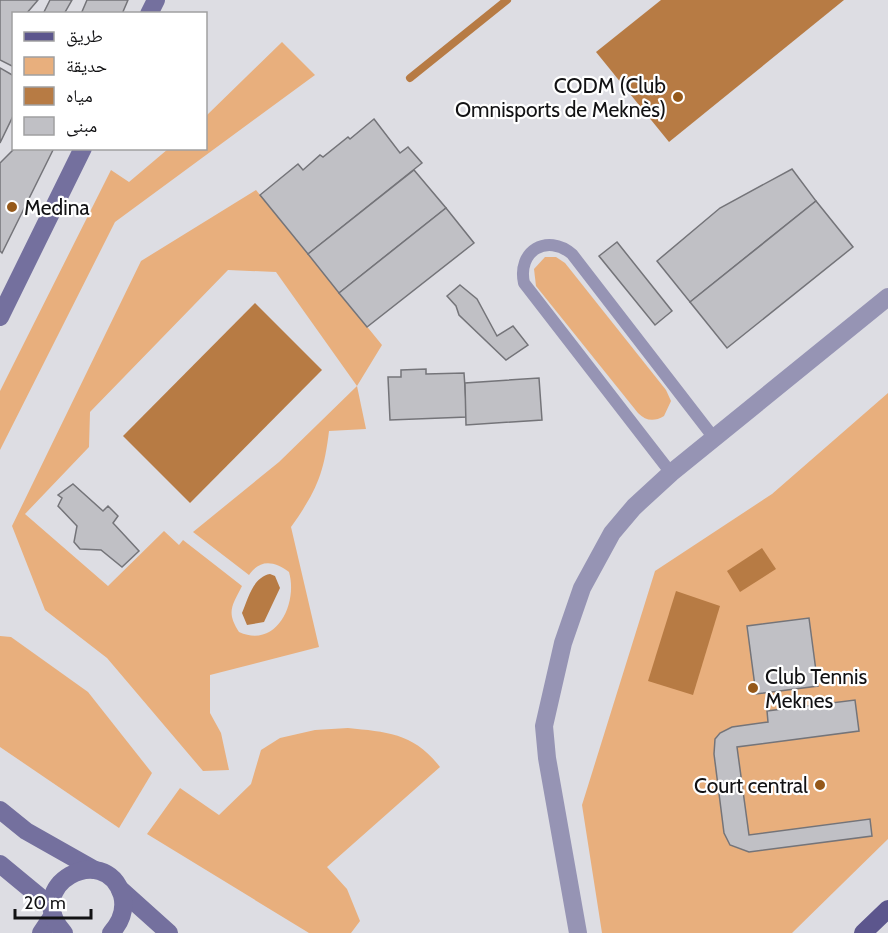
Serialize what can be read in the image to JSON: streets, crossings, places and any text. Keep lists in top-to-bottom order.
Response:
{
  "places": [
    "CODM (Club Omnisports de Meknès)",
    "Medina",
    "Club Tennis Meknes",
    "Court central"
  ],
  "legend": [
    "طريق",
    "حديقة",
    "مياه",
    "مبنى"
  ],
  "scale_bar": "20 m"
}
